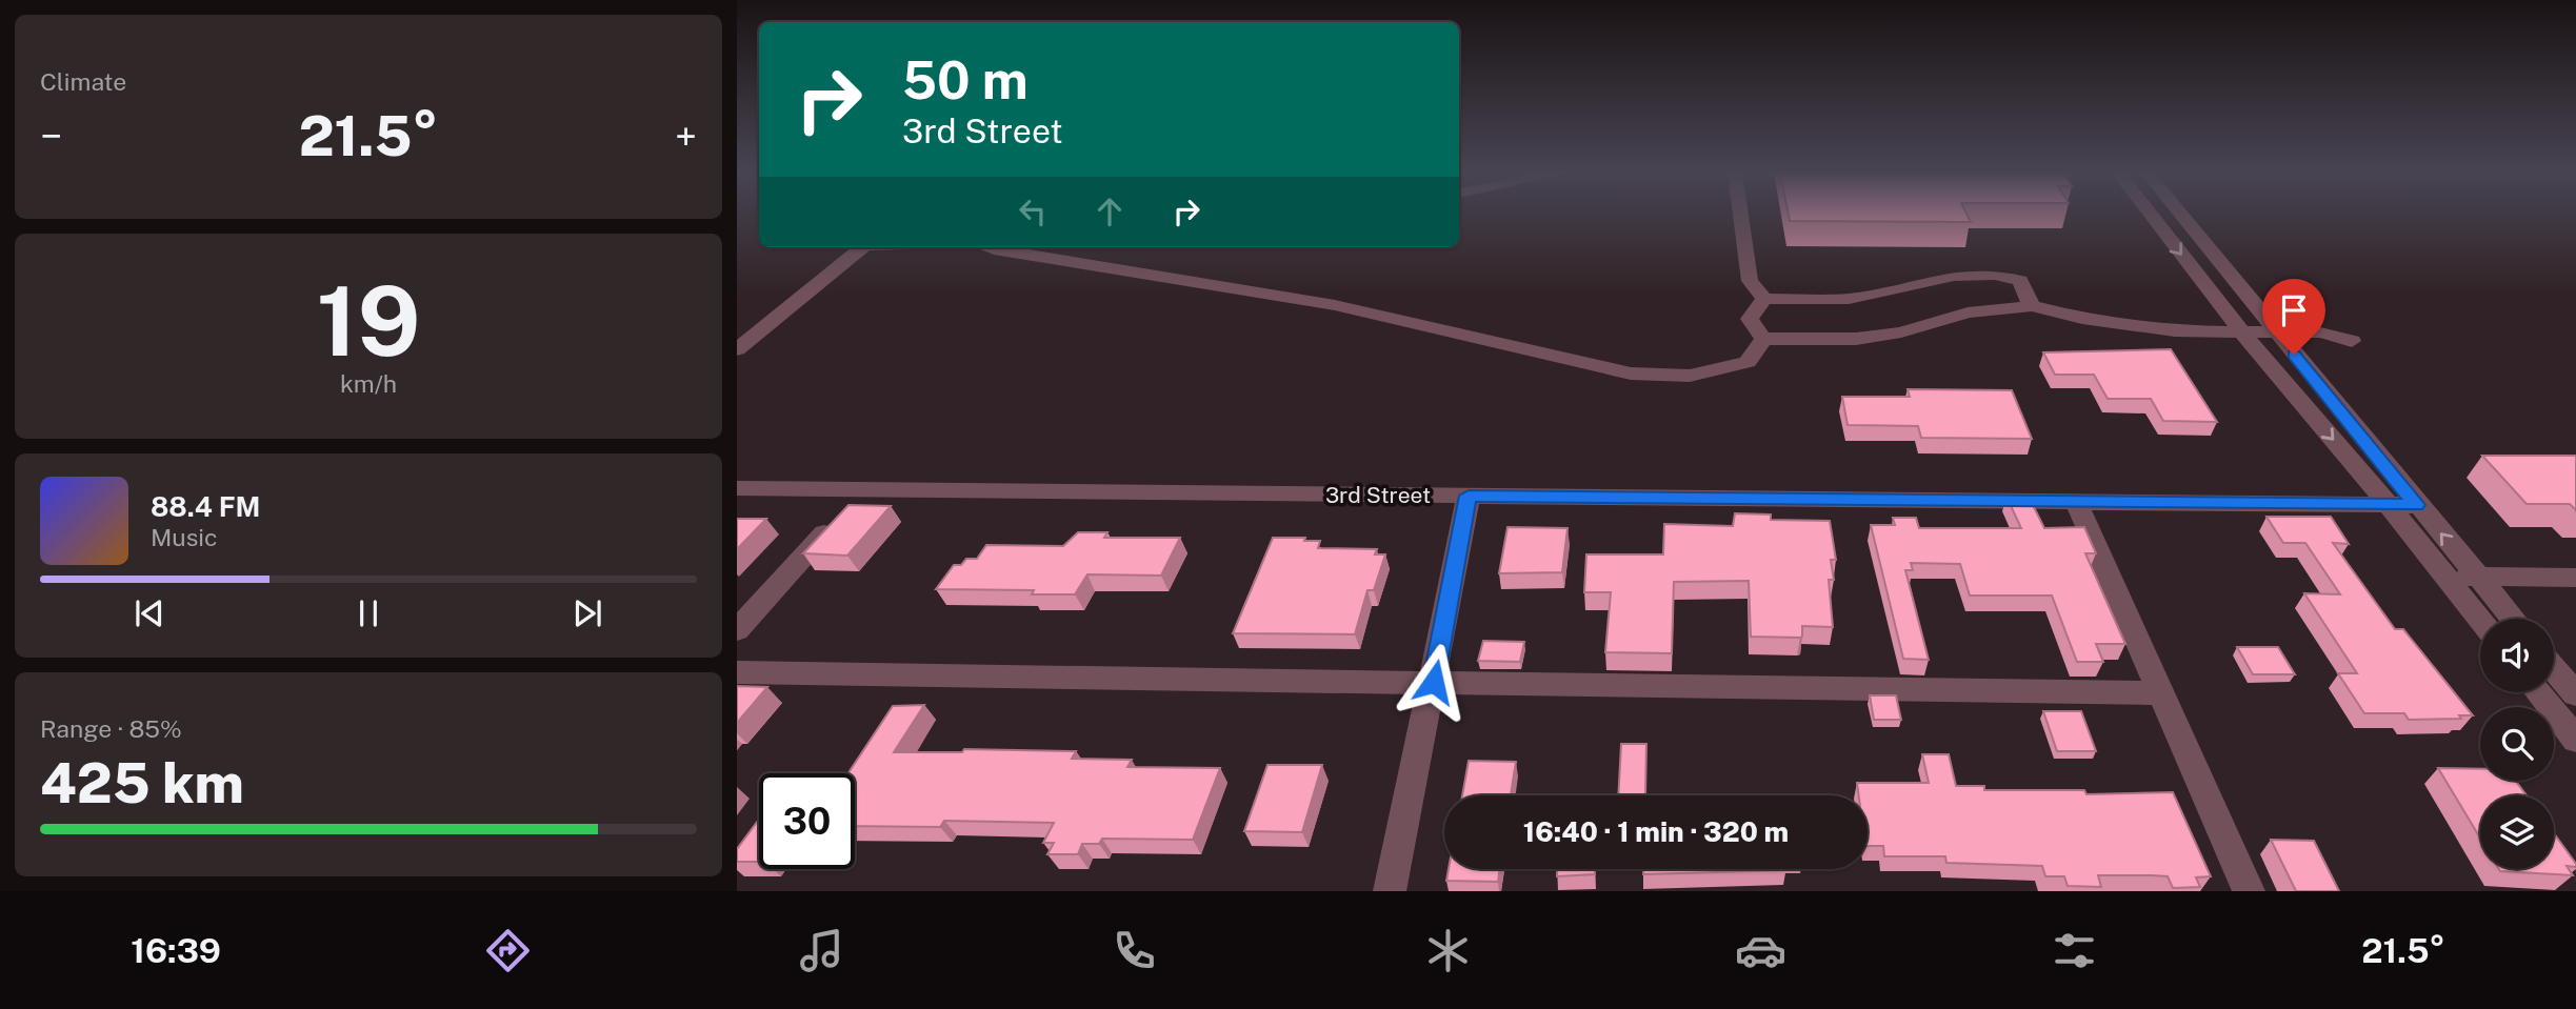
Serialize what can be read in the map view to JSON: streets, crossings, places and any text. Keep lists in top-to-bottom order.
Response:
{
  "streets": {
    "street": ["3rd Street"]
  },
  "page": {
    "tile": [
      "Climate",
      ["19", "km/h"],
      ["Range · 85%", "425 km"]
    ],
    "turn": ["50 m", "3rd Street"],
    "heat": ["−", "21.5°", "+"],
    "song": ["88.4 FM", "Music"],
    "limit": "30",
    "trip": "16:40 · 1 min · 320 m",
    "tabs": ["16:39", "21.5°"]
  }
}
